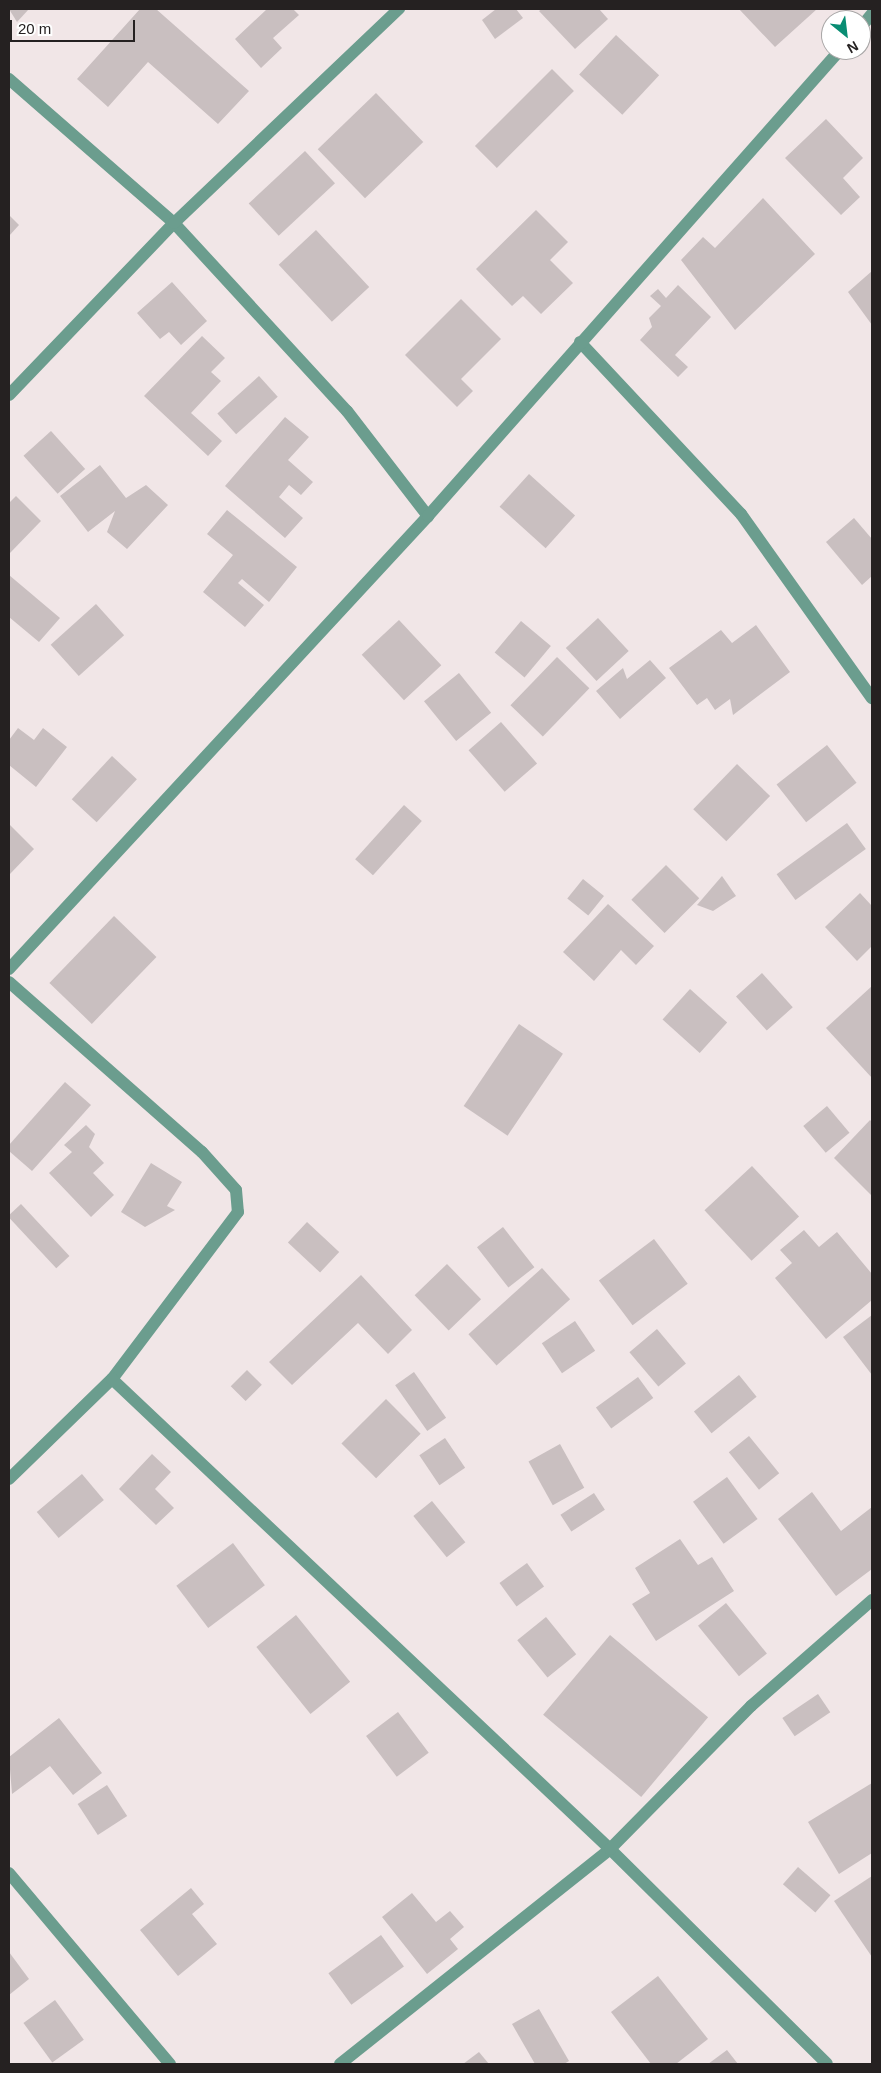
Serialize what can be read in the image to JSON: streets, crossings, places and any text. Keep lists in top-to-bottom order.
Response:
{
  "scale_bar": "20 m",
  "north": "bottom right"
}
